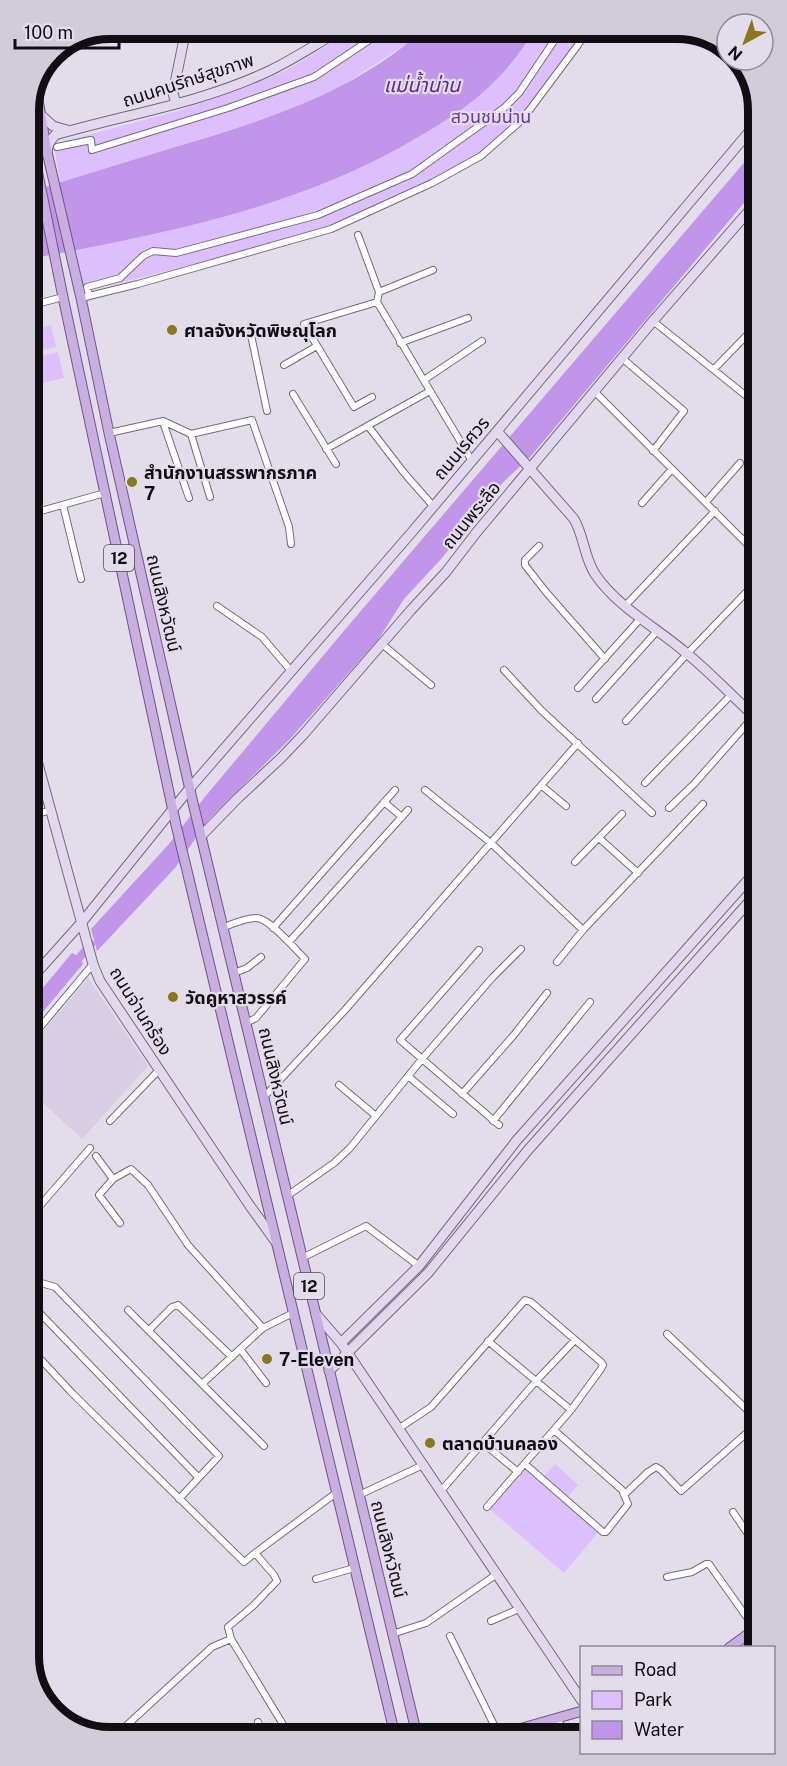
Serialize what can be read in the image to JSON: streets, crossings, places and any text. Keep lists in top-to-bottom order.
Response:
{
  "streets": {
    "main road": ["12", "ถนนสิงหวัฒน์"],
    "street": [
      "ถนนคนรักษ์สุขภาพ",
      "ถนนเรศวร",
      "ถนนพระลือ",
      "ถนนจ่านกร้อง"
    ]
  },
  "crossings": [
    ["ถนนคนรักษ์สุขภาพ", "12"],
    ["ถนนคนรักษ์สุขภาพ", "ถนนสิงหวัฒน์"],
    ["ถนนเรศวร", "ถนนสิงหวัฒน์"],
    ["ถนนเรศวร", "ถนนจ่านกร้อง"],
    ["ถนนพระลือ", "ถนนสิงหวัฒน์"],
    ["12", "ถนนสิงหวัฒน์"],
    ["ถนนสิงหวัฒน์", "ถนนจ่านกร้อง"]
  ],
  "water": ["แม่น้ำน่าน"],
  "parks": ["สวนชมน่าน"],
  "places": [
    "ศาลจังหวัดพิษณุโลก",
    "สำนักงานสรรพากรภาค 7",
    "วัดคูหาสวรรค์",
    "7-Eleven",
    "ตลาดบ้านคลอง"
  ],
  "legend": ["Road", "Park", "Water"],
  "scale_bar": "100 m",
  "north": "bottom left"
}
